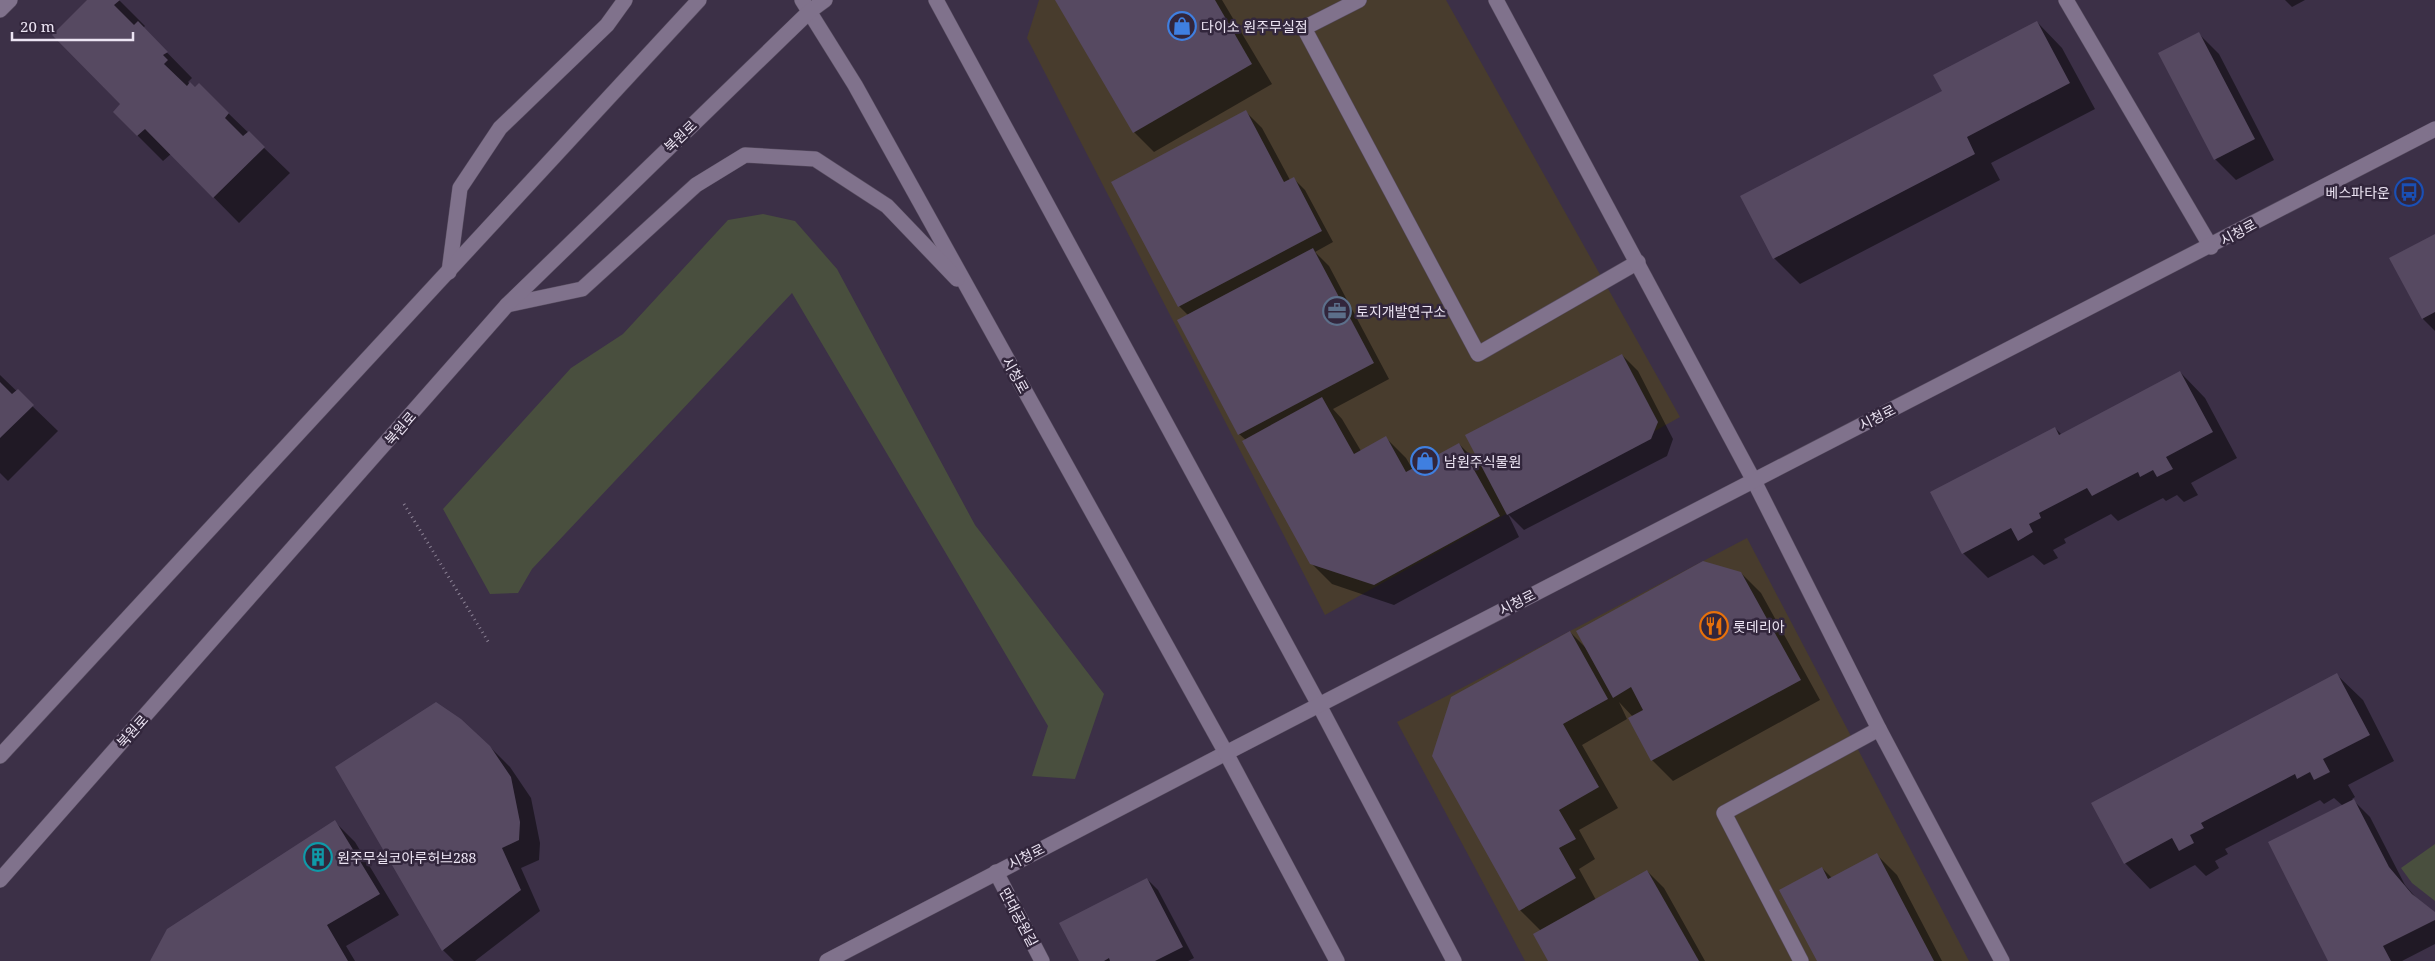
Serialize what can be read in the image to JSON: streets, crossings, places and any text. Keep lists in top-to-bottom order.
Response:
{
  "streets": {
    "street": ["북원로", "시청로", "만대공원길"]
  },
  "crossings": [
    ["북원로", "시청로"],
    ["시청로", "만대공원길"]
  ],
  "places": {
    "shop": ["다이소 원주무실점", "남원주식물원"],
    "bus stop": ["베스파타운"],
    "office": ["토지개발연구소"],
    "restaurant": ["롯데리아"],
    "building": ["원주무실코아루허브288"]
  },
  "scale_bar": "20 m"
}
